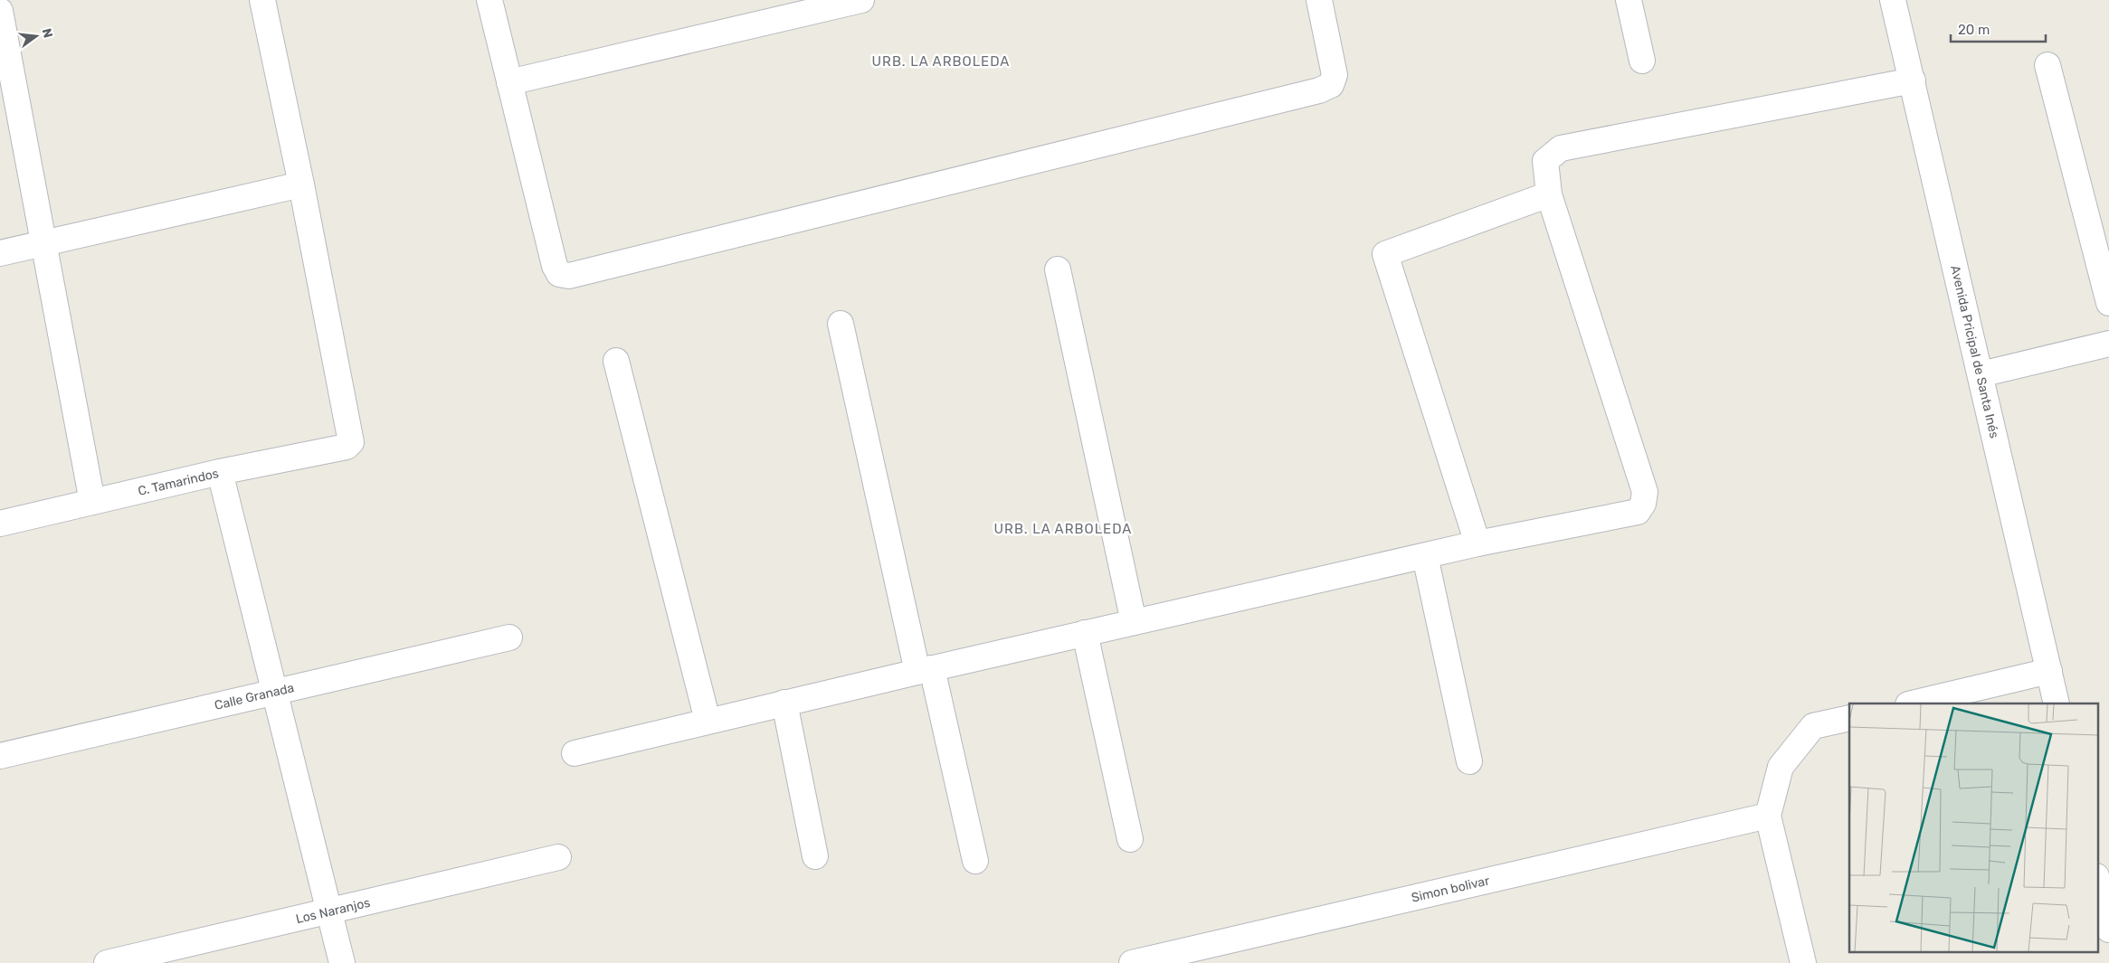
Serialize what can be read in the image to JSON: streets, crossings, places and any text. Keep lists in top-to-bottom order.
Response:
{
  "streets": {
    "street": [
      "Avenida Pricipal de Santa Inés",
      "C. Tamarindos",
      "Calle Granada",
      "Simon bolivar",
      "Los Naranjos"
    ]
  },
  "districts": ["URB. LA ARBOLEDA", "URB. LA ARBOLEDA"],
  "scale_bar": "20 m",
  "north": "right"
}
